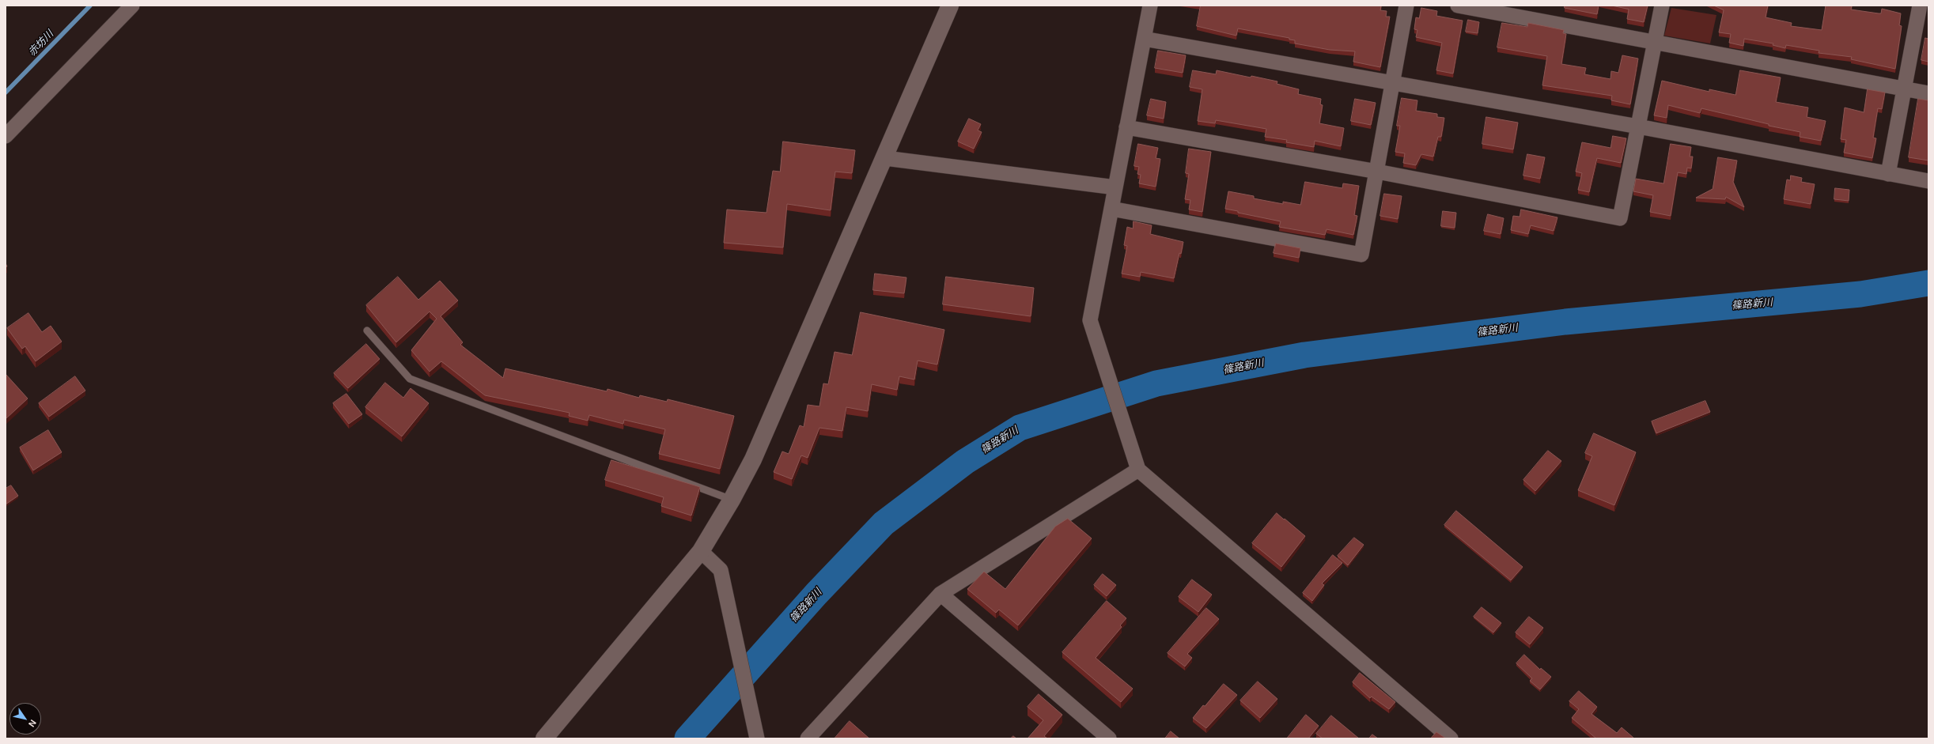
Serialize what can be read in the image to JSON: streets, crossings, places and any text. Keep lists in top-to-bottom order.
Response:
{
  "water": ["赤坊川", "篠路新川"],
  "north": "bottom right"
}
